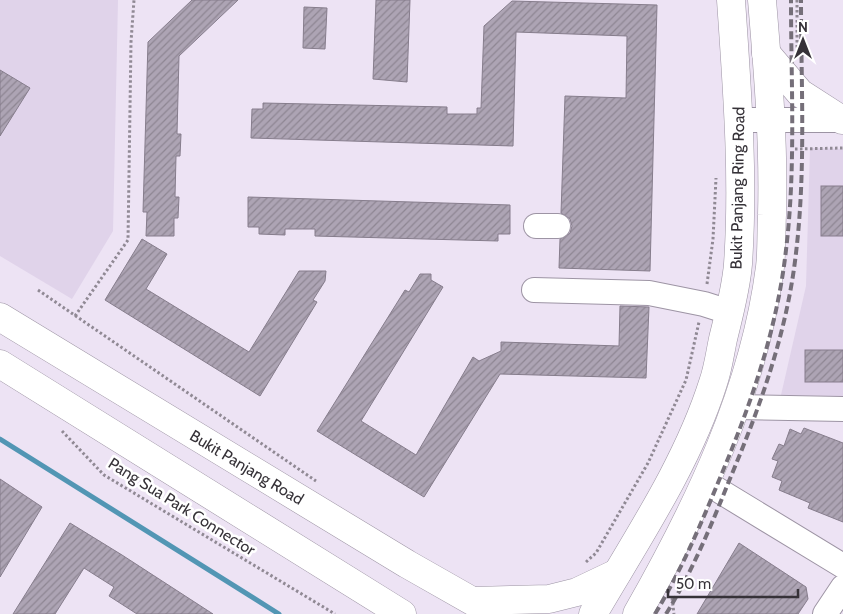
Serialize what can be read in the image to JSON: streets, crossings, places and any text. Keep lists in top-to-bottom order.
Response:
{
  "streets": {
    "main road": ["Bukit Panjang Ring Road", "Bukit Panjang Road"],
    "path": ["Pang Sua Park Connector"]
  },
  "scale_bar": "50 m",
  "north": "top"
}
